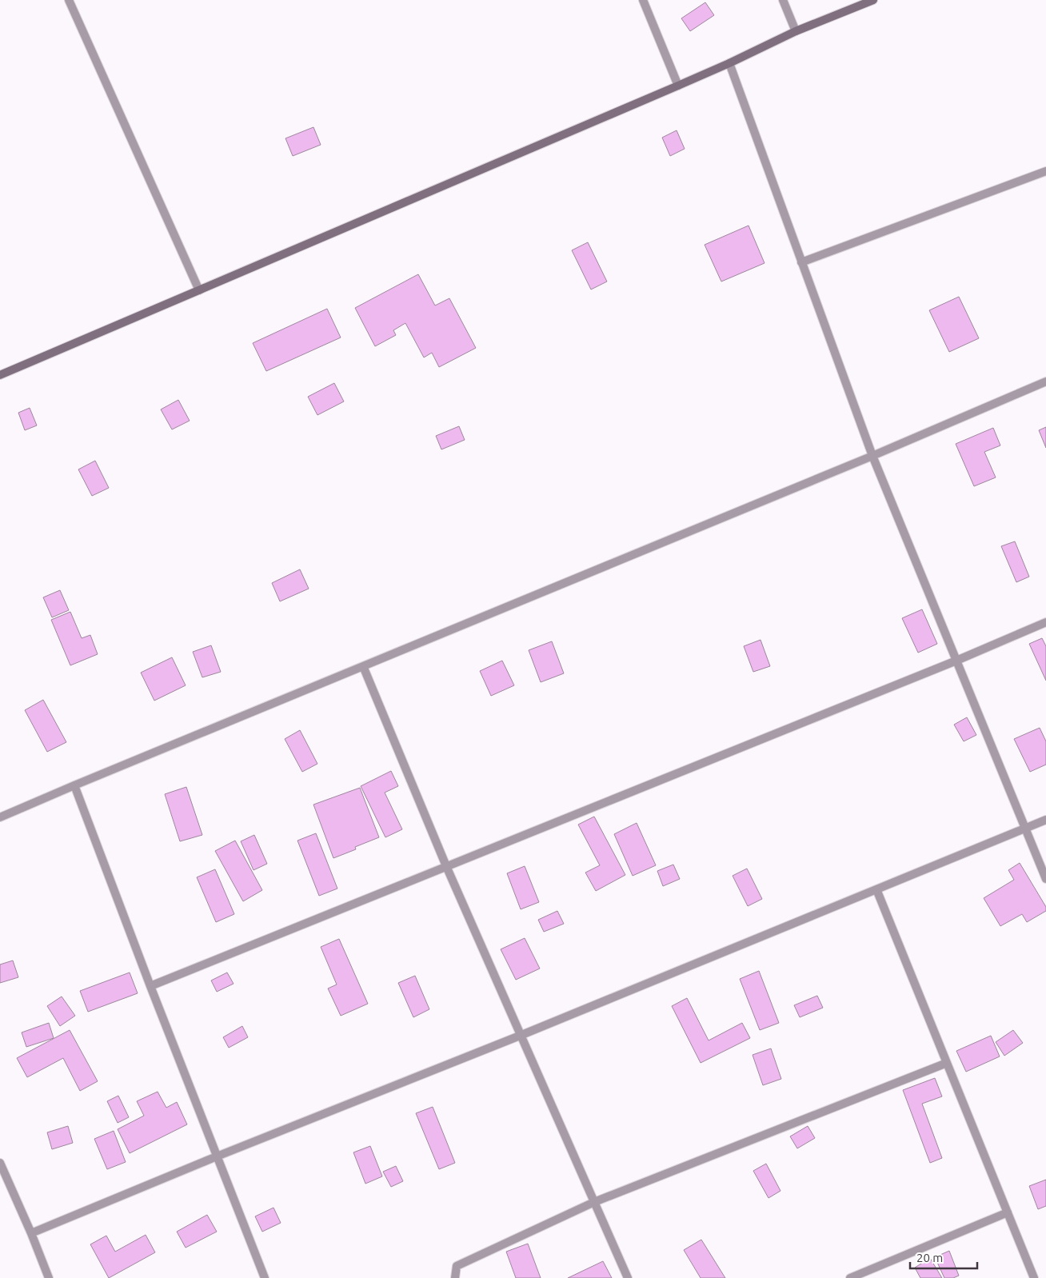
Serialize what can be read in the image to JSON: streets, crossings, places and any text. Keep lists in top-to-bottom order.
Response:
{
  "scale_bar": "20 m"
}
